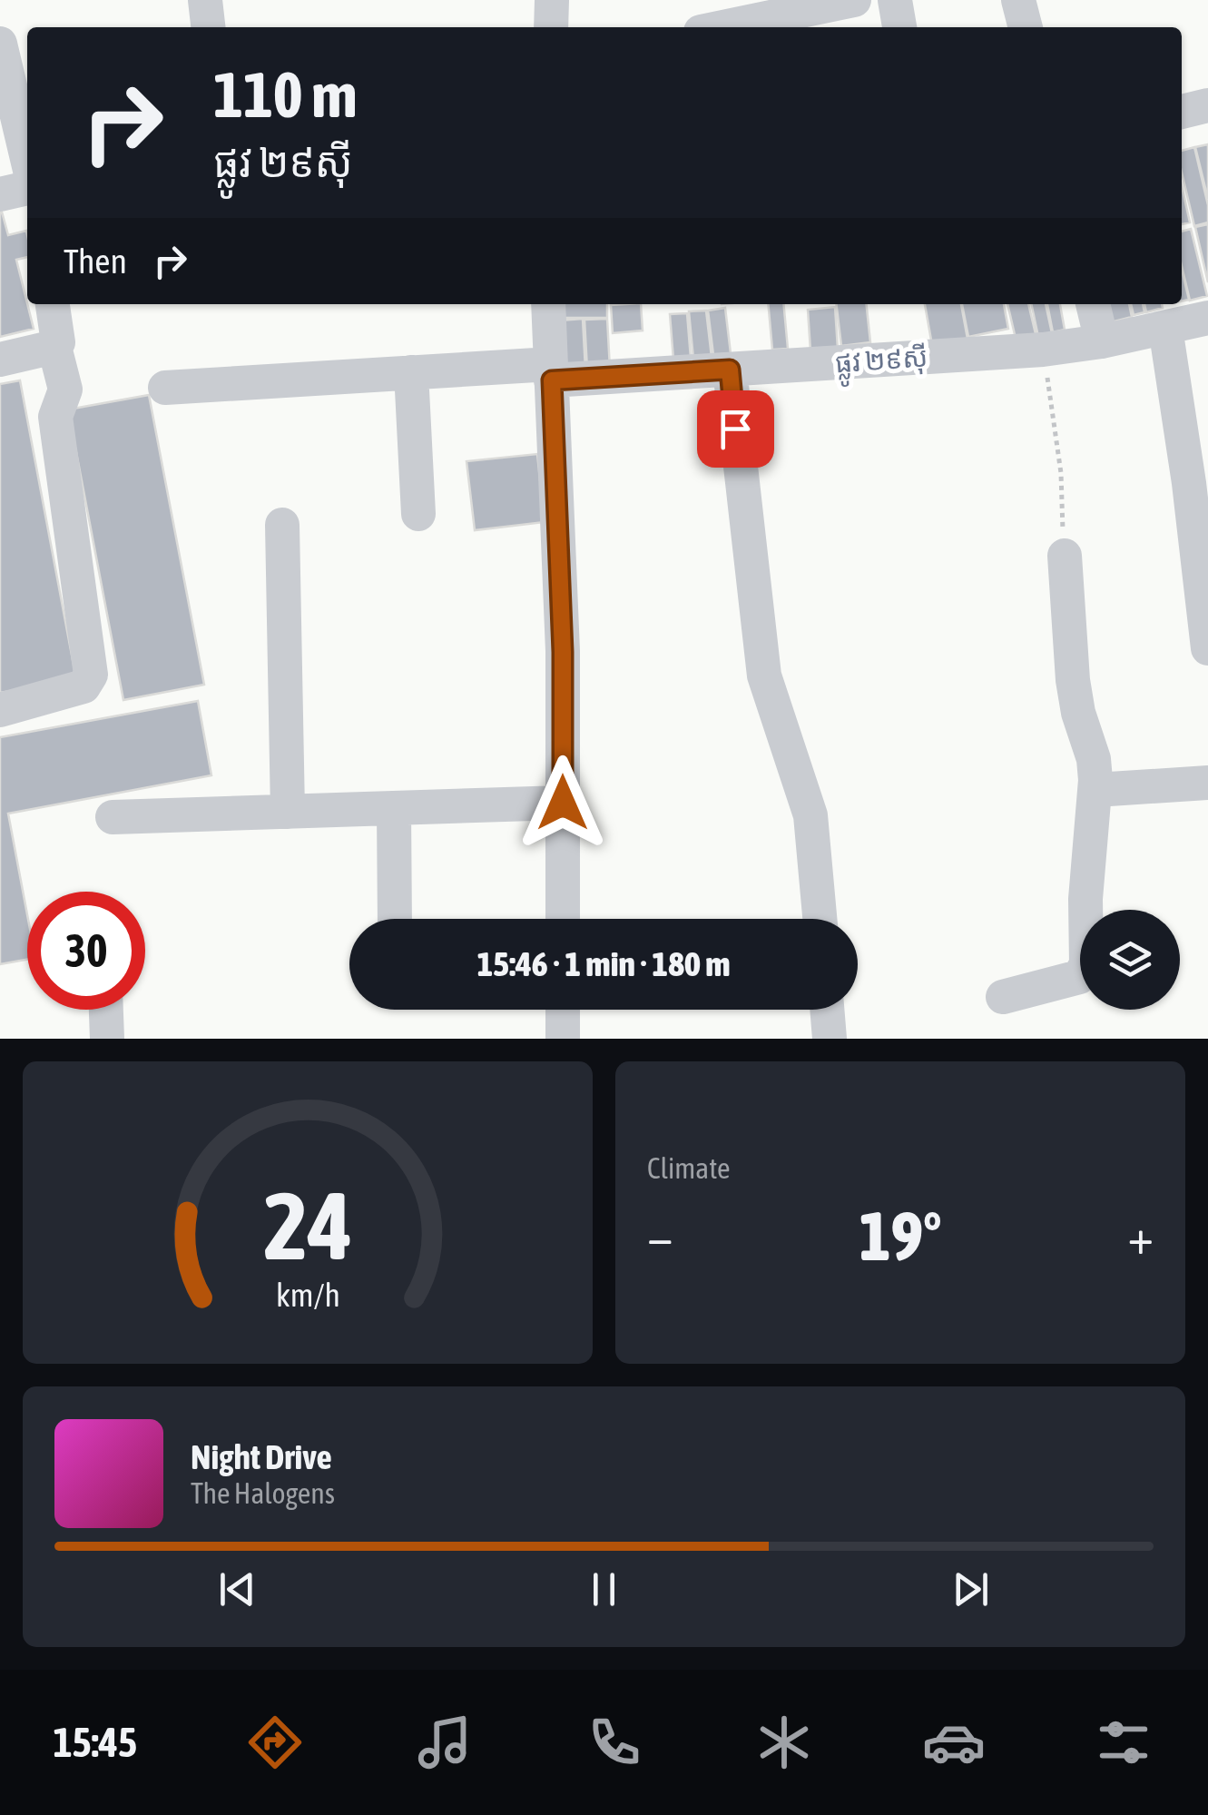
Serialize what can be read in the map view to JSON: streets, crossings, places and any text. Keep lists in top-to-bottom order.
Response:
{
  "streets": {
    "street": ["ផ្លូវ ២៩ស៊ី"]
  },
  "page": {
    "turn": ["110 m", "ផ្លូវ ២៩ស៊ី"],
    "then": "Then",
    "limit": "30",
    "trip": "15:46 · 1 min · 180 m",
    "tile": "Climate",
    "heat": ["−", "19°", "+"],
    "song": ["Night Drive", "The Halogens"],
    "tabs": "15:45",
    "gauge": ["24", "km/h"]
  }
}
